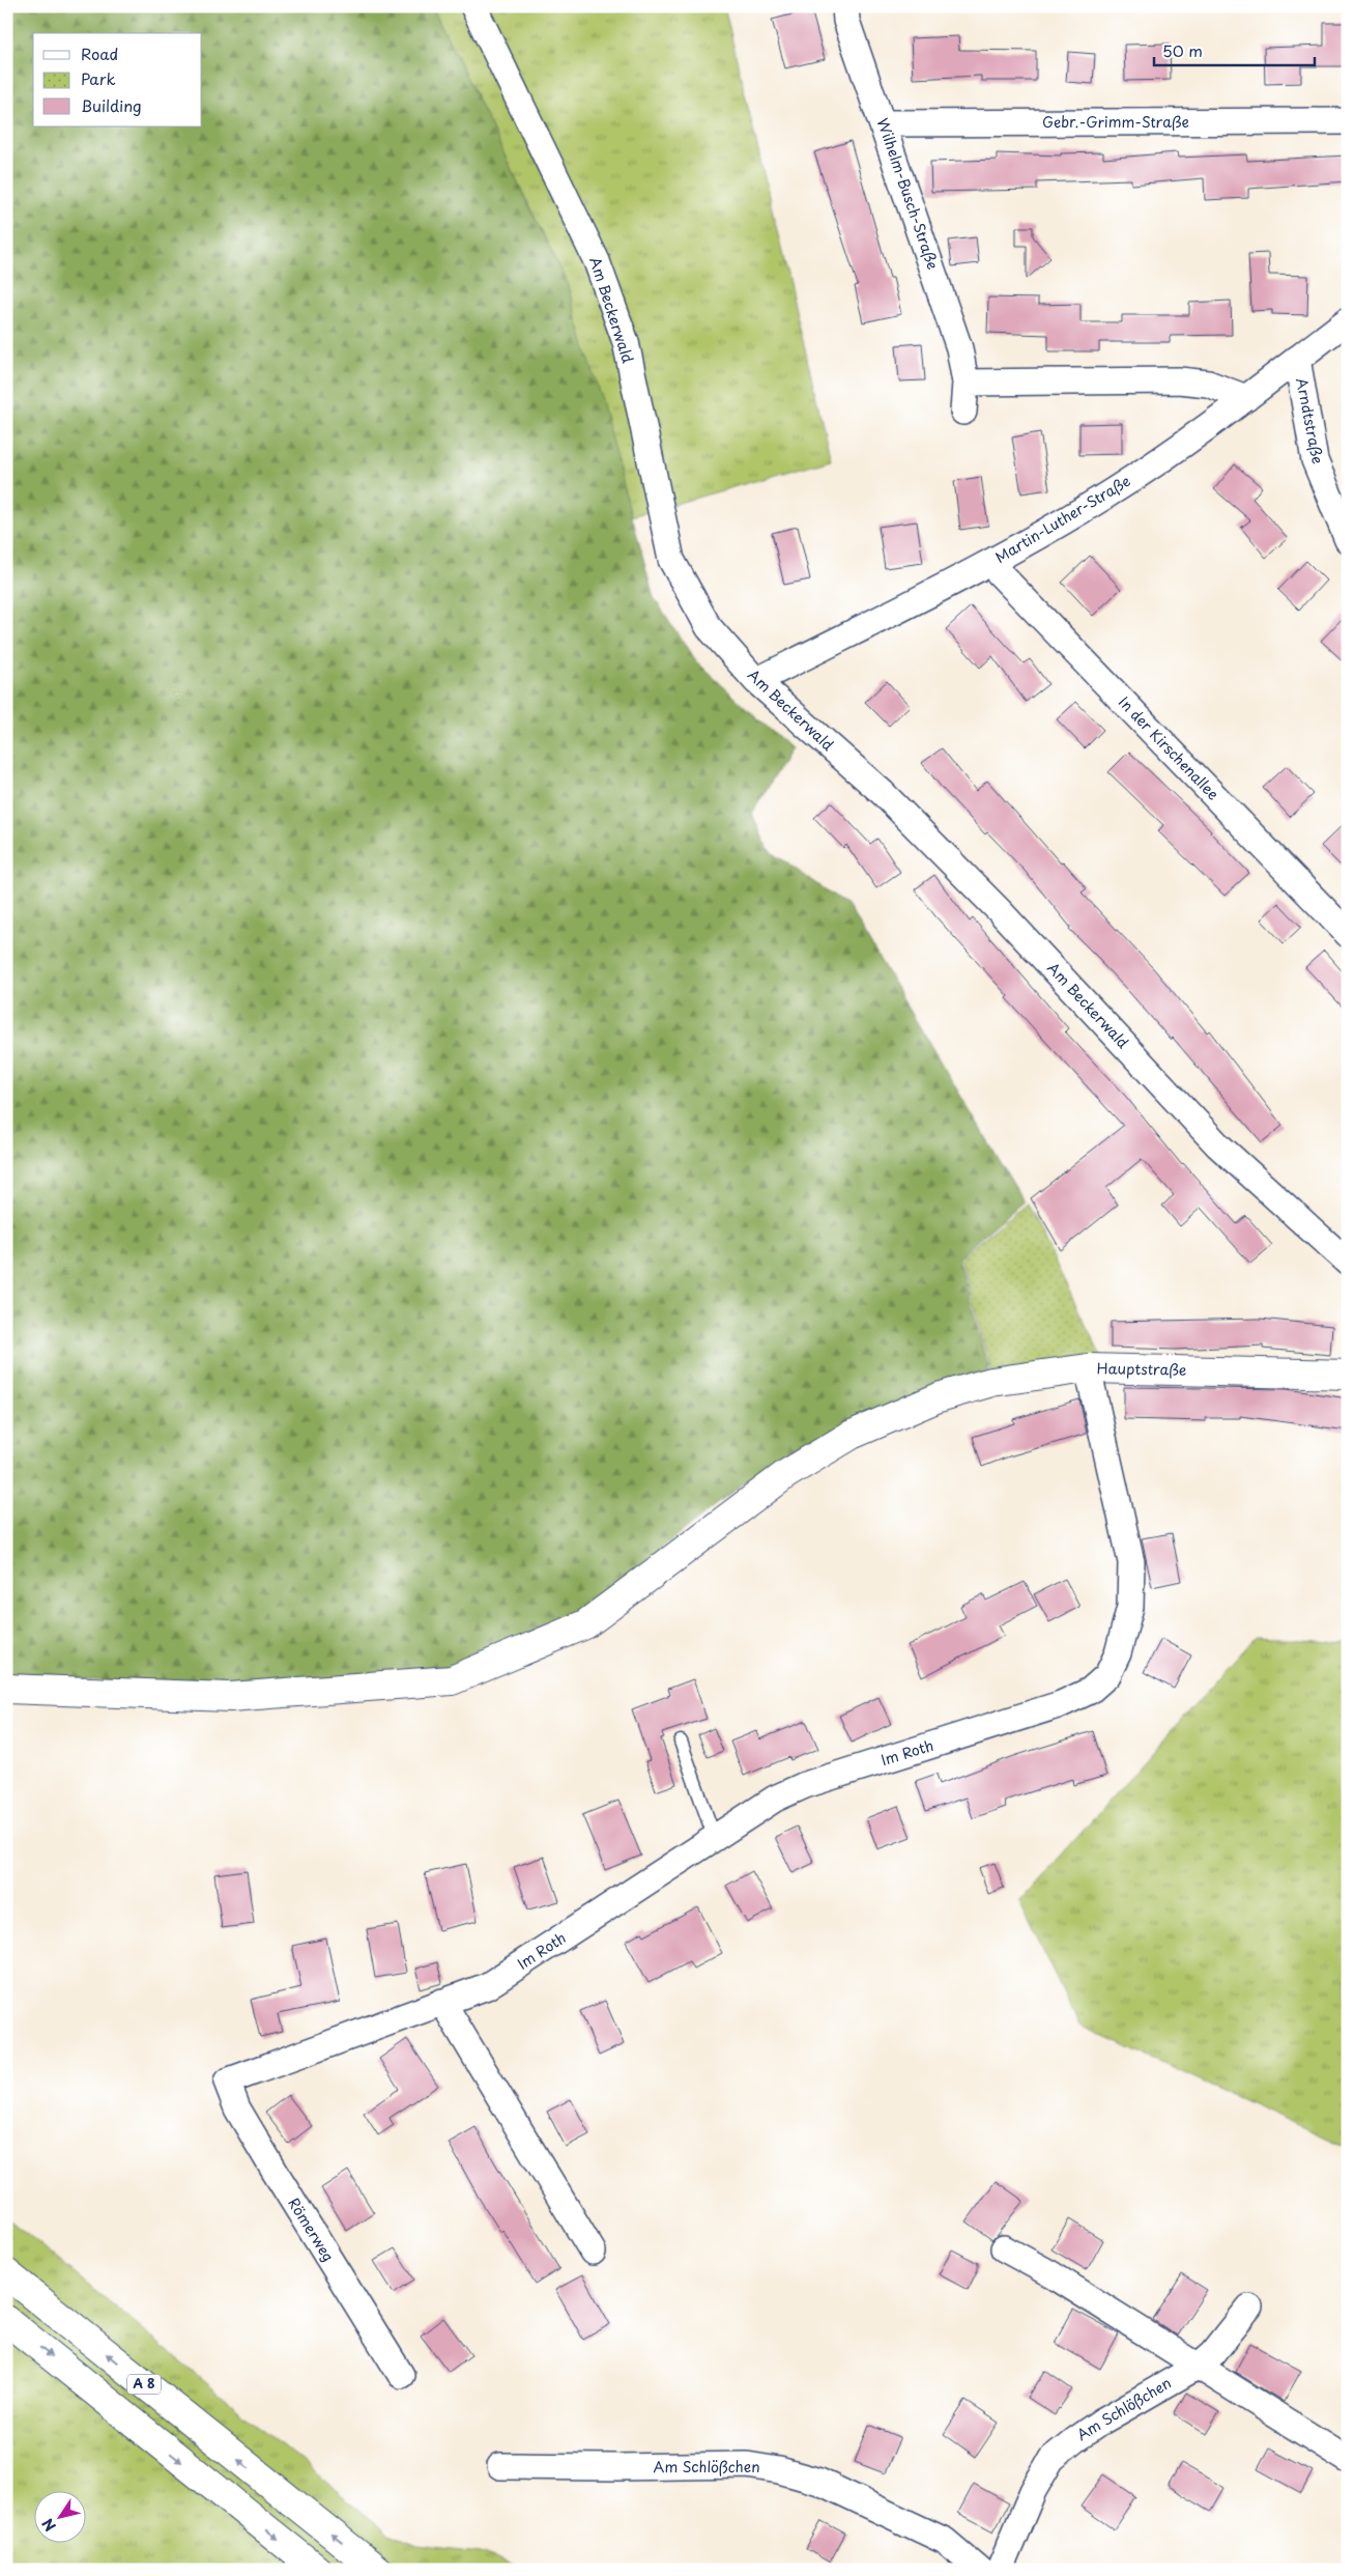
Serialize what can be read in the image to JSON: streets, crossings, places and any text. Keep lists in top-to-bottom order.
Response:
{
  "streets": {
    "main road": ["Hauptstraße", "A 8"],
    "street": [
      "Gebr.-Grimm-Straße",
      "Wilhelm-Busch-Straße",
      "Am Beckerwald",
      "Arndtstraße",
      "Martin-Luther-Straße",
      "In der Kirschenallee",
      "Im Roth",
      "Römerweg",
      "Am Schlößchen"
    ]
  },
  "crossings": [
    ["Gebr.-Grimm-Straße", "Wilhelm-Busch-Straße"],
    ["Am Beckerwald", "Martin-Luther-Straße"],
    ["Arndtstraße", "Martin-Luther-Straße"],
    ["Martin-Luther-Straße", "In der Kirschenallee"],
    ["Hauptstraße", "Im Roth"],
    ["Im Roth", "Römerweg"]
  ],
  "legend": ["Road", "Park", "Building"],
  "scale_bar": "50 m",
  "north": "bottom left"
}
